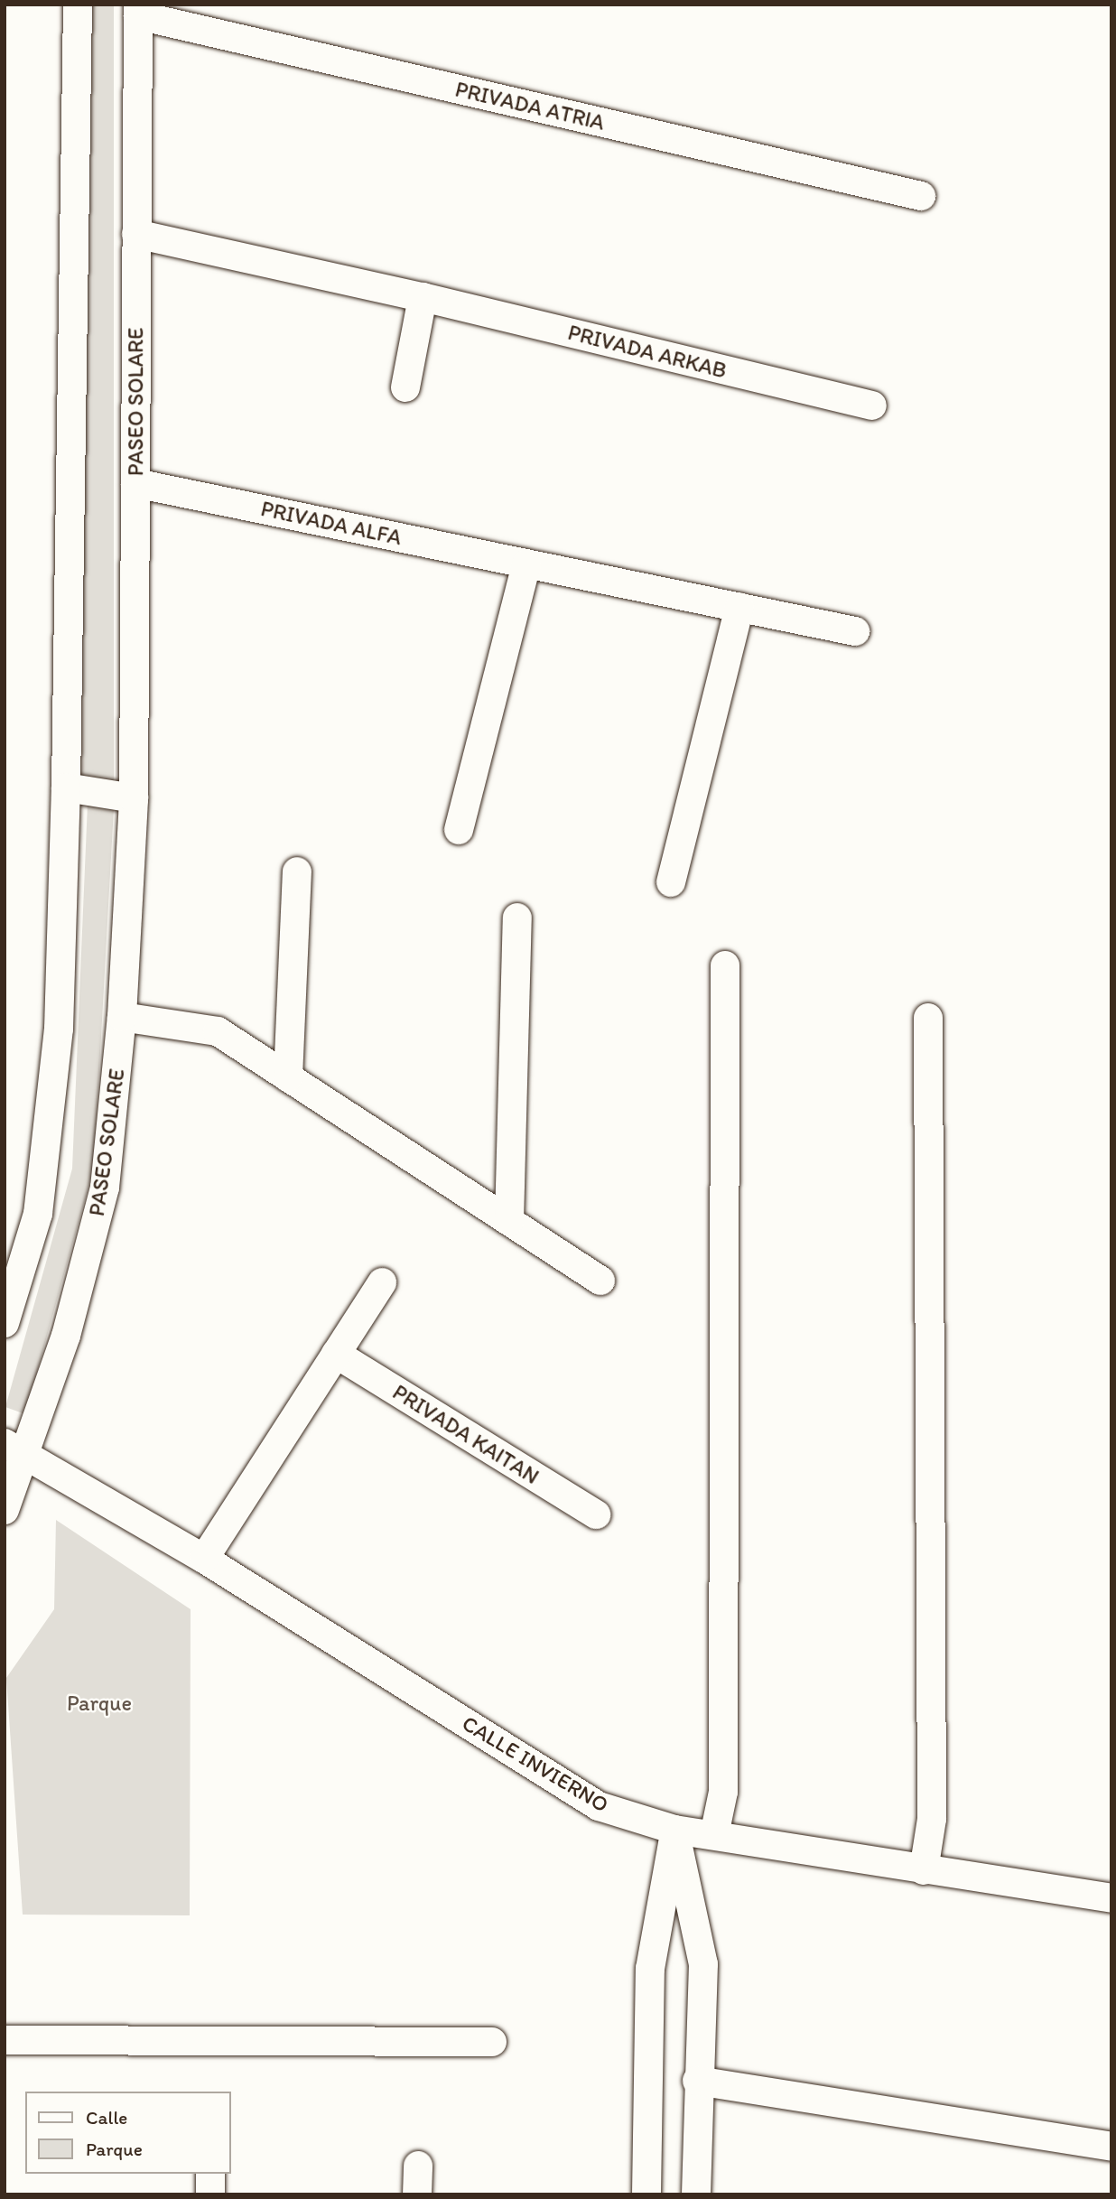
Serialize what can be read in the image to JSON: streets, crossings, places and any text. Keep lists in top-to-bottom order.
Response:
{
  "streets": {
    "street": [
      "PRIVADA ATRIA",
      "PRIVADA ARKAB",
      "PASEO SOLARE",
      "PRIVADA ALFA",
      "PRIVADA KAITAN",
      "CALLE INVIERNO"
    ]
  },
  "crossings": [
    ["PRIVADA ATRIA", "PASEO SOLARE"],
    ["PRIVADA ARKAB", "PASEO SOLARE"],
    ["PASEO SOLARE", "PRIVADA ALFA"],
    ["PASEO SOLARE", "CALLE INVIERNO"]
  ],
  "parks": ["Parque"],
  "legend": ["Calle", "Parque"]
}
